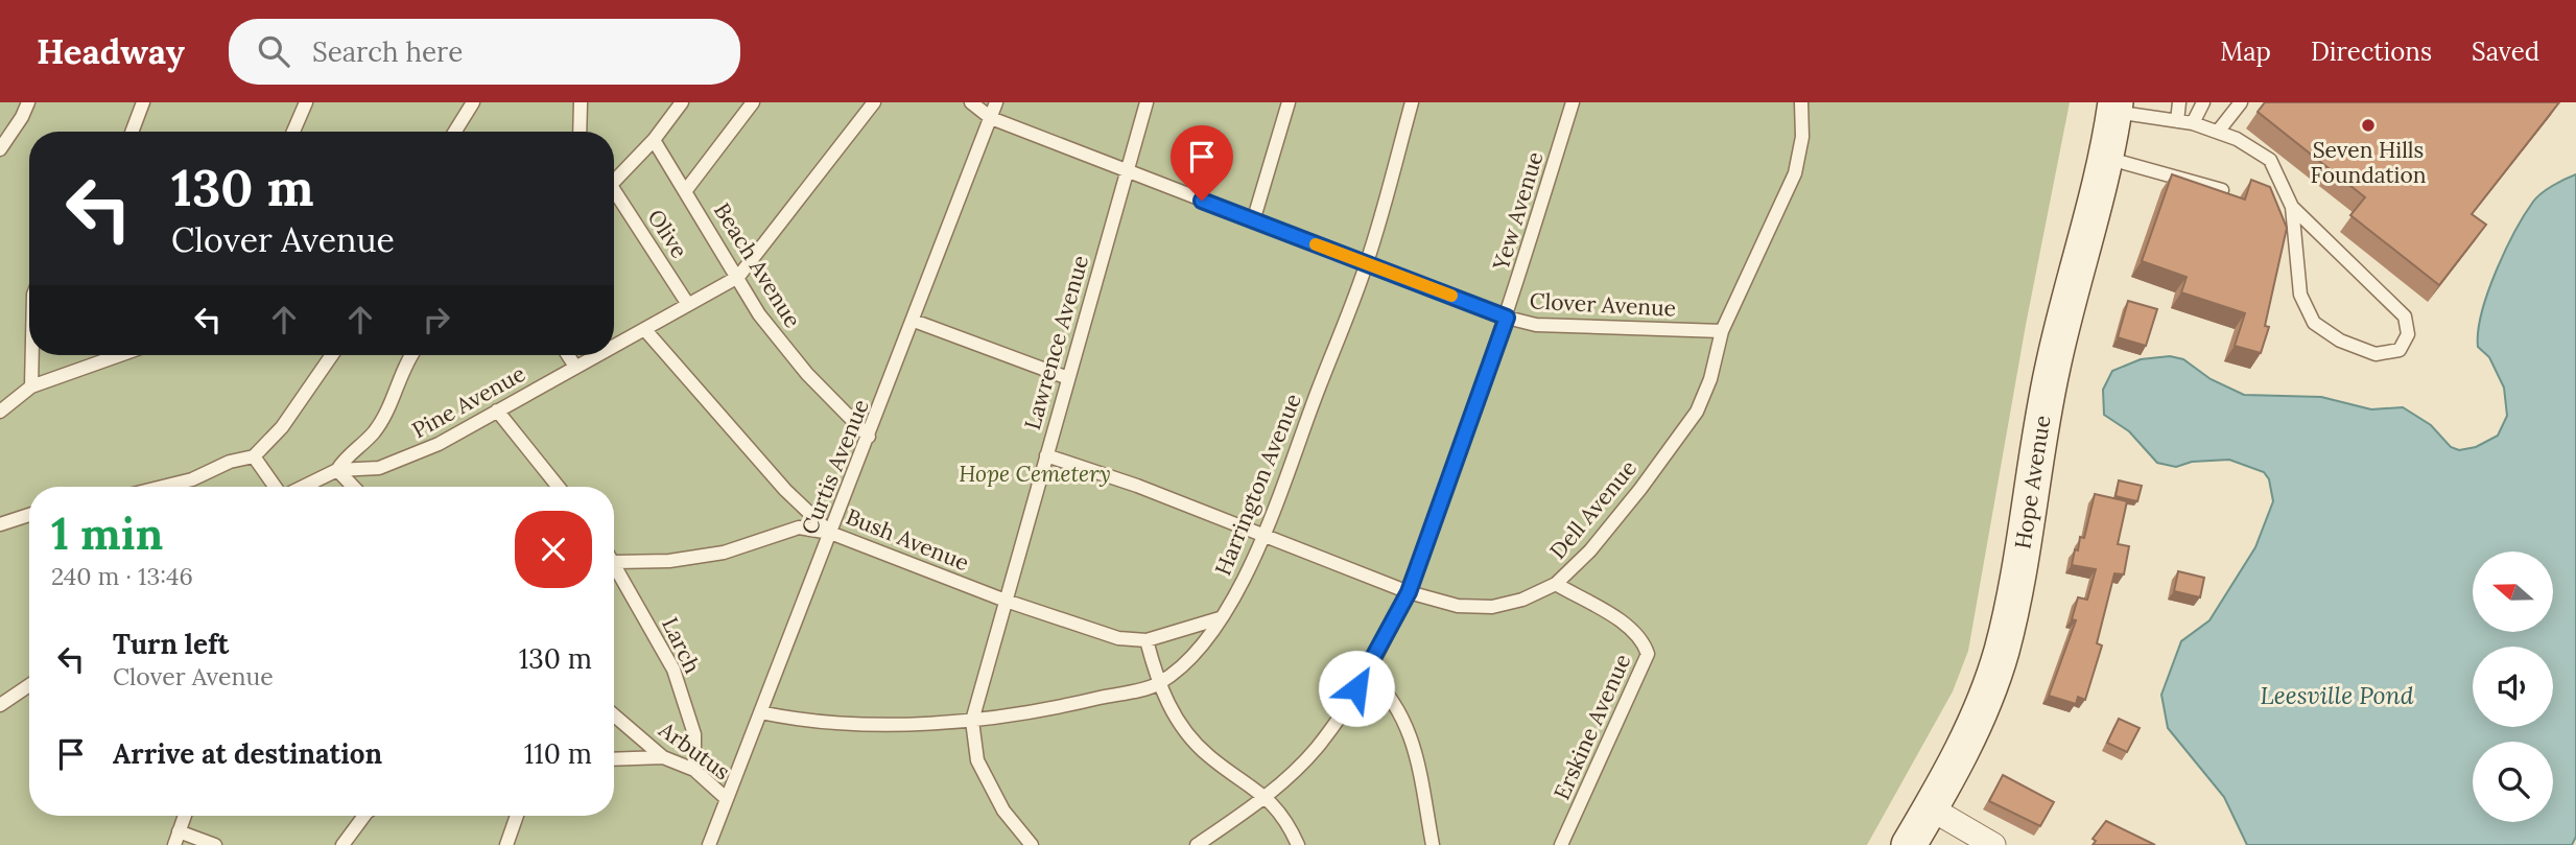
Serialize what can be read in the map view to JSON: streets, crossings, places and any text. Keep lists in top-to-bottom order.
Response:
{
  "streets": {
    "main road": ["Hope Avenue"],
    "lane": [
      "Yew Avenue",
      "Olive",
      "Beach Avenue",
      "Clover Avenue",
      "Lawrence Avenue",
      "Pine Avenue",
      "Curtis Avenue",
      "Harrington Avenue",
      "Dell Avenue",
      "Bush Avenue",
      "Larch",
      "Erskine Avenue",
      "Arbutus"
    ]
  },
  "crossings": [
    ["Yew Avenue", "Clover Avenue"],
    ["Yew Avenue", "Dell Avenue"],
    ["Olive", "Pine Avenue"],
    ["Beach Avenue", "Pine Avenue"],
    ["Beach Avenue", "Curtis Avenue"],
    ["Clover Avenue", "Lawrence Avenue"],
    ["Clover Avenue", "Curtis Avenue"],
    ["Clover Avenue", "Harrington Avenue"],
    ["Clover Avenue", "Dell Avenue"],
    ["Lawrence Avenue", "Harrington Avenue"],
    ["Lawrence Avenue", "Dell Avenue"],
    ["Lawrence Avenue", "Bush Avenue"],
    ["Pine Avenue", "Bush Avenue"],
    ["Curtis Avenue", "Harrington Avenue"],
    ["Curtis Avenue", "Bush Avenue"],
    ["Curtis Avenue", "Arbutus"],
    ["Harrington Avenue", "Dell Avenue"],
    ["Harrington Avenue", "Bush Avenue"],
    ["Dell Avenue", "Erskine Avenue"],
    ["Larch", "Arbutus"]
  ],
  "water": ["Leesville Pond"],
  "parks": ["Hope Cemetery"],
  "places": ["Seven Hills Foundation"],
  "north": "left",
  "page": {
    "header": "Headway",
    "search": "Search here",
    "nav": ["Map", "Directions", "Saved"],
    "turn": ["130 m", "Clover Avenue"],
    "heading": ["1 min", "240 m · 13:46"],
    "list": [
      {
        "name": "Turn left",
        "note": "Clover Avenue",
        "value": "130 m"
      },
      {
        "name": "Arrive at destination",
        "value": "110 m"
      }
    ]
  }
}
